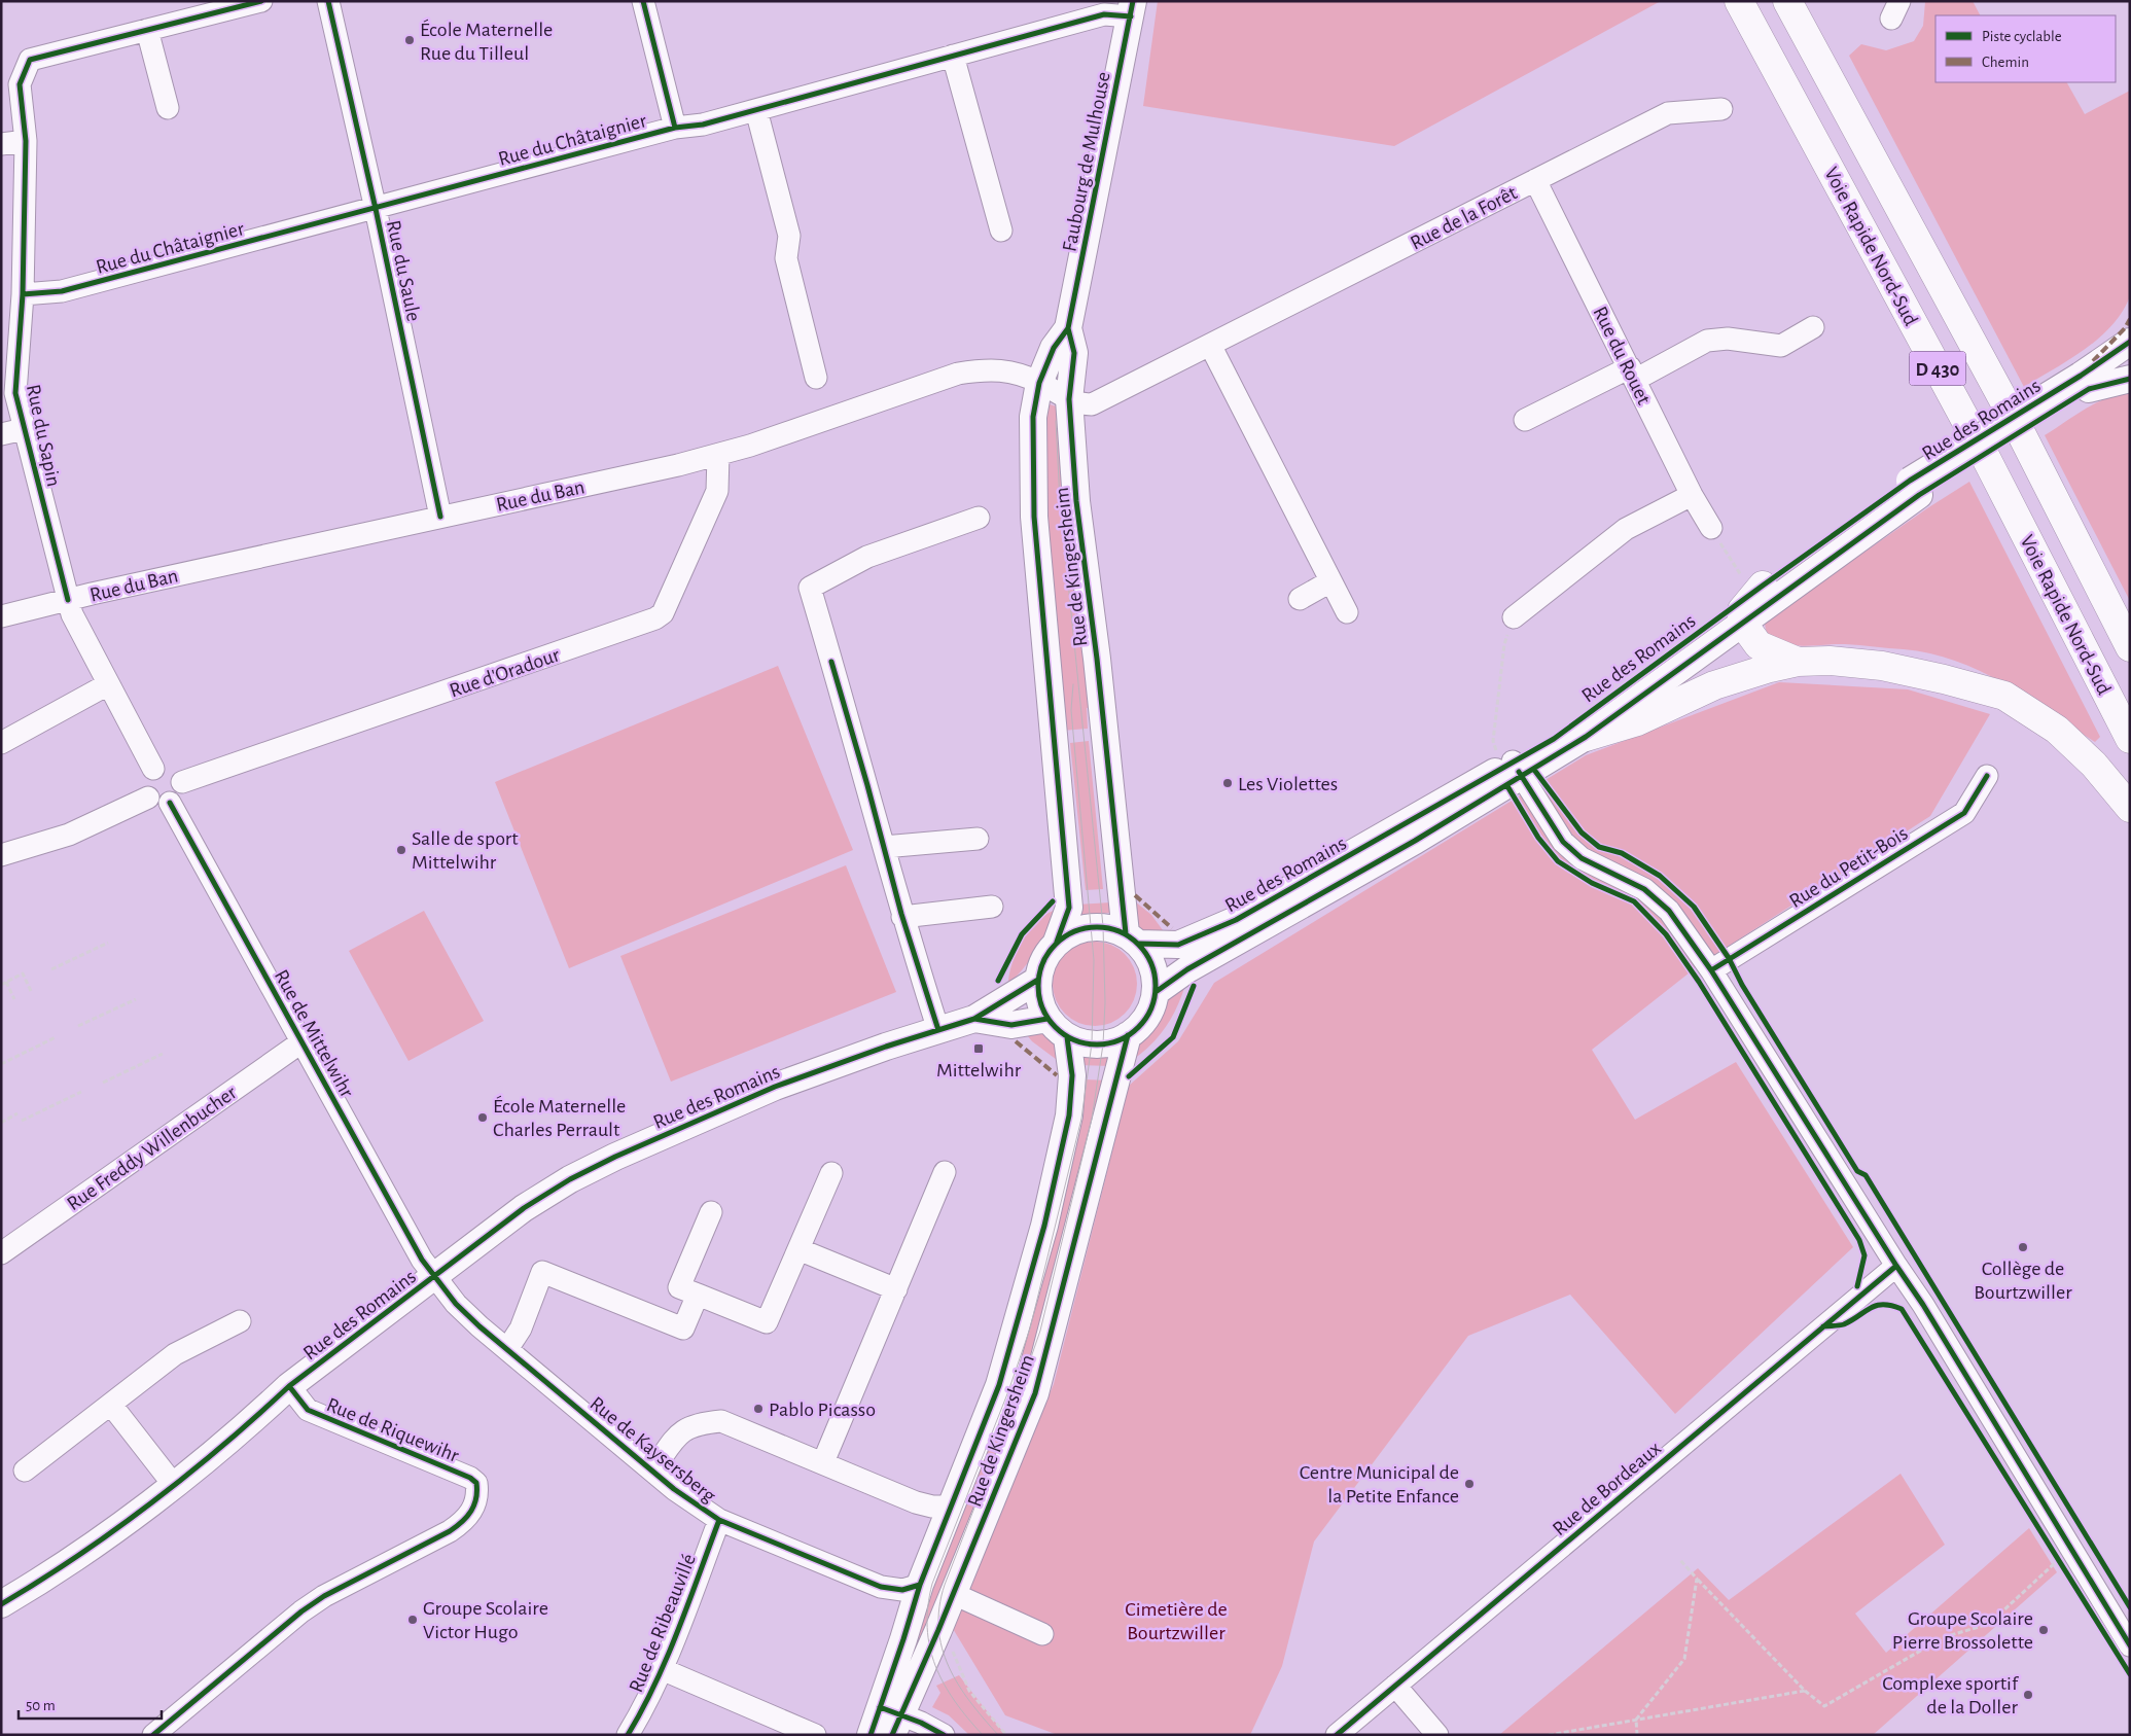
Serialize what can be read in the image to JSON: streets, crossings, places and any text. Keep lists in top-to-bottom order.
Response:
{
  "streets": {
    "highway": ["Voie Rapide Nord-Sud", "D 430"],
    "main road": ["Faubourg de Mulhouse", "Rue des Romains", "Rue de Kingersheim"],
    "street": [
      "Rue du Châtaignier",
      "Rue de la Forêt",
      "Rue du Saule",
      "Rue du Rouet",
      "Rue du Sapin",
      "Rue du Ban",
      "Rue d'Oradour",
      "Rue du Petit-Bois",
      "Rue de Mittelwihr",
      "Rue Freddy Willenbucher",
      "Rue de Riquewihr",
      "Rue de Kaysersberg",
      "Rue de Bordeaux",
      "Rue de Ribeauvillé"
    ]
  },
  "crossings": [
    ["Rue du Châtaignier", "Faubourg de Mulhouse"],
    ["Rue du Châtaignier", "Rue du Saule"],
    ["Rue du Châtaignier", "Rue du Sapin"],
    ["Faubourg de Mulhouse", "Rue de Kingersheim"],
    ["Rue de la Forêt", "Rue du Rouet"],
    ["Rue de la Forêt", "Rue du Ban"],
    ["Rue de la Forêt", "Rue de Kingersheim"],
    ["Rue du Saule", "Rue du Ban"],
    ["Rue des Romains", "Rue de Kingersheim"],
    ["Rue des Romains", "Rue de Mittelwihr"],
    ["Rue des Romains", "Rue de Riquewihr"],
    ["Rue des Romains", "Rue de Kaysersberg"],
    ["Rue du Sapin", "Rue du Ban"],
    ["Rue du Ban", "Rue de Kingersheim"],
    ["Rue du Ban", "Rue d'Oradour"],
    ["Rue de Kingersheim", "Rue de Kaysersberg"],
    ["Rue d'Oradour", "Rue de Mittelwihr"],
    ["Rue de Mittelwihr", "Rue Freddy Willenbucher"],
    ["Rue de Mittelwihr", "Rue de Kaysersberg"],
    ["Rue de Kaysersberg", "Rue de Ribeauvillé"]
  ],
  "parks": ["Cimetière de Bourtzwiller"],
  "places": {
    "other": [
      "École Maternelle Rue du Tilleul",
      "Les Violettes",
      "Salle de sport Mittelwihr",
      "École Maternelle Charles Perrault",
      "Collège de Bourtzwiller",
      "Pablo Picasso",
      "Centre Municipal de la Petite Enfance",
      "Groupe Scolaire Victor Hugo",
      "Groupe Scolaire Pierre Brossolette",
      "Complexe sportif de la Doller"
    ],
    "transit": ["Mittelwihr"]
  },
  "legend": ["Piste cyclable", "Chemin"],
  "scale_bar": "50 m"
}
